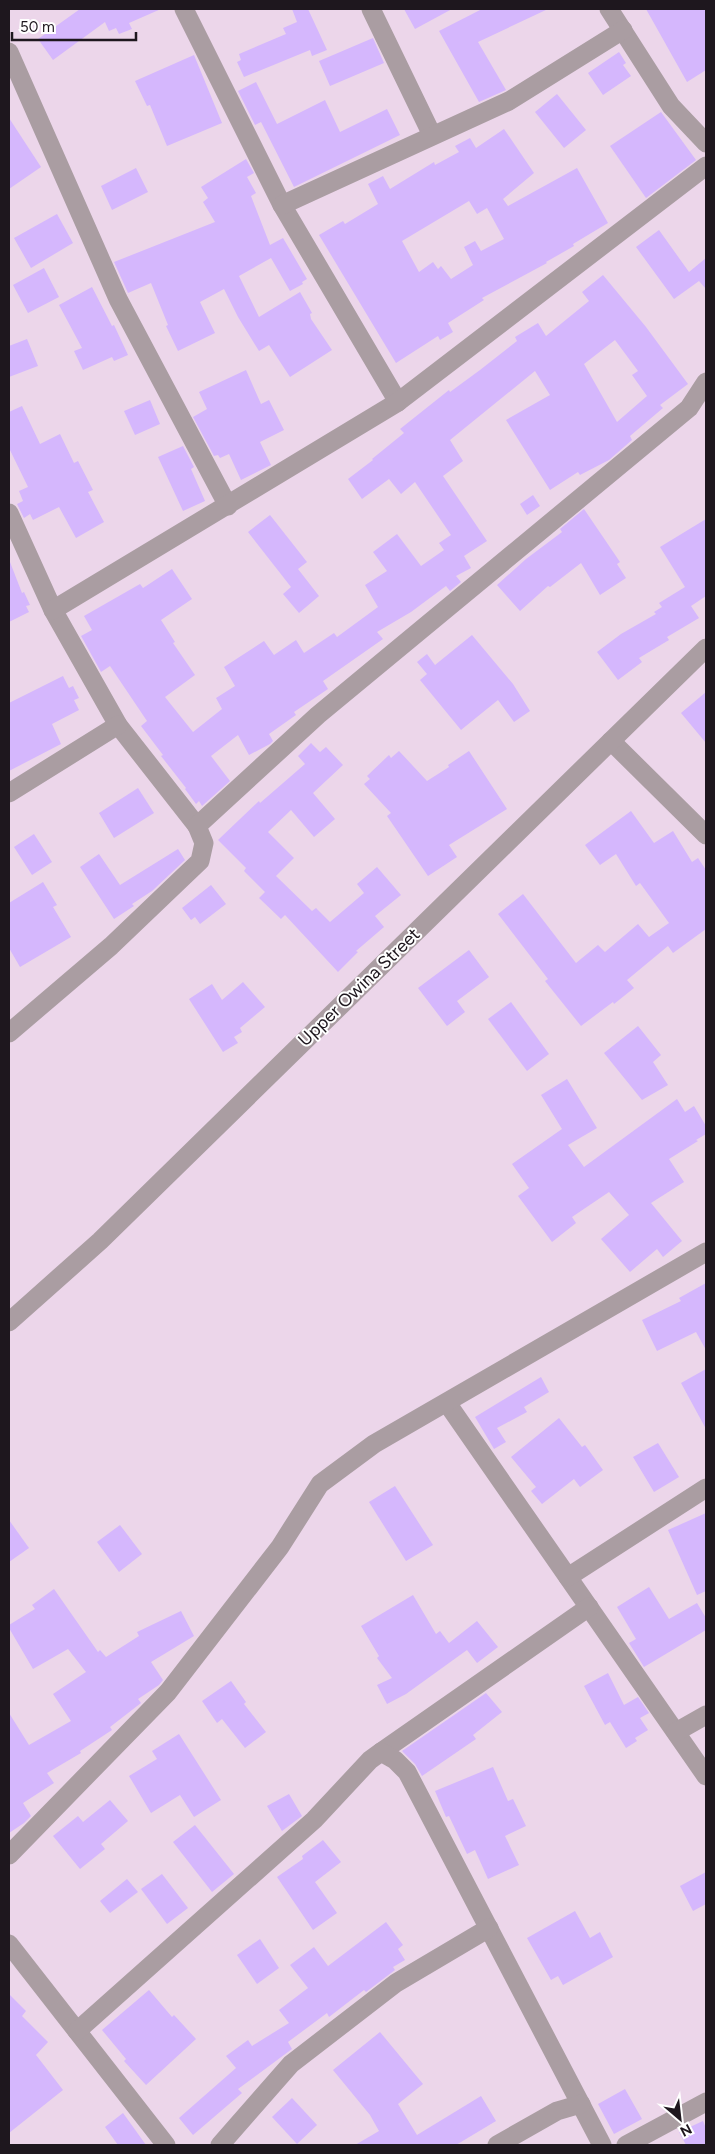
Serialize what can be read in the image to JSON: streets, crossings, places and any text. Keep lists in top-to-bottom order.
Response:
{
  "streets": {
    "street": ["Upper Owina Street"]
  },
  "scale_bar": "50 m",
  "north": "bottom right"
}
